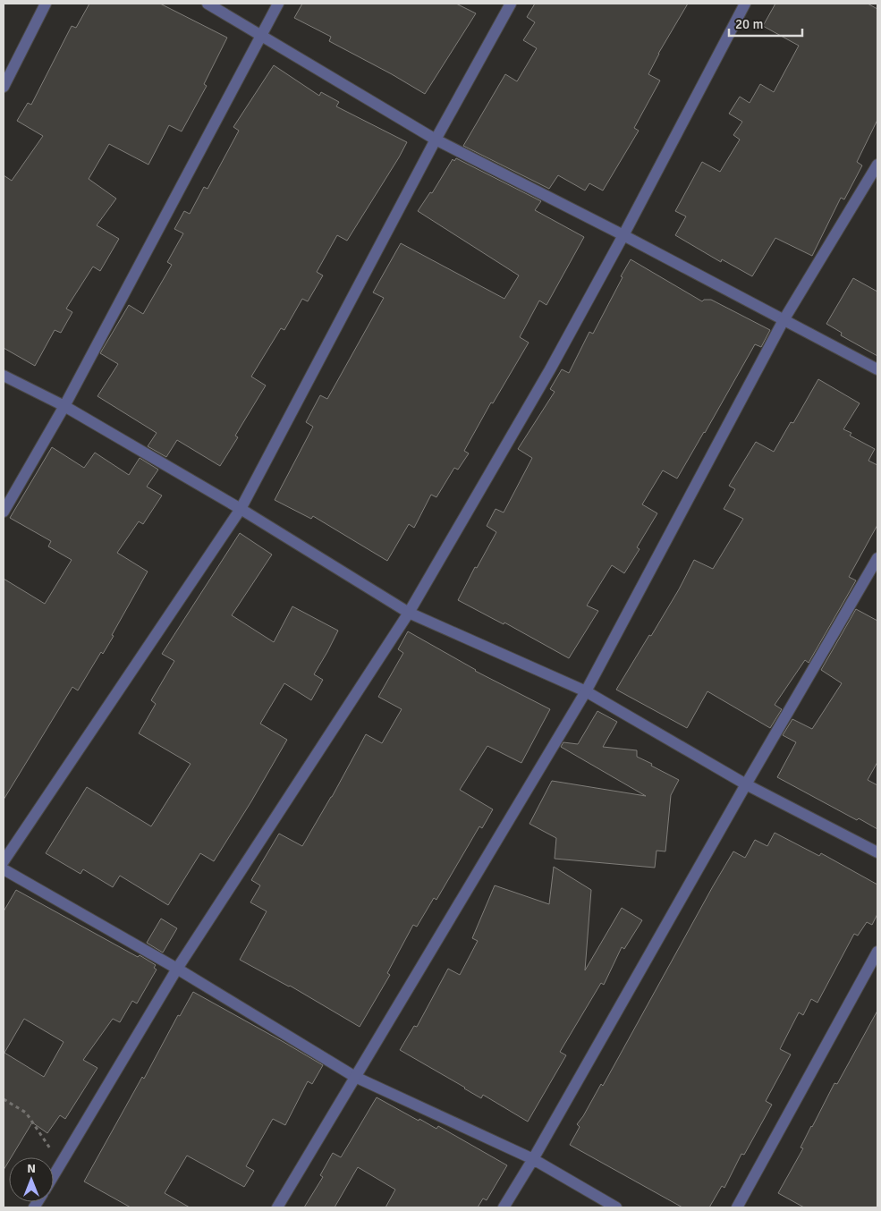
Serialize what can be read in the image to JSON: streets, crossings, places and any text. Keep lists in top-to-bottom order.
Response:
{
  "scale_bar": "20 m",
  "north": "top"
}
